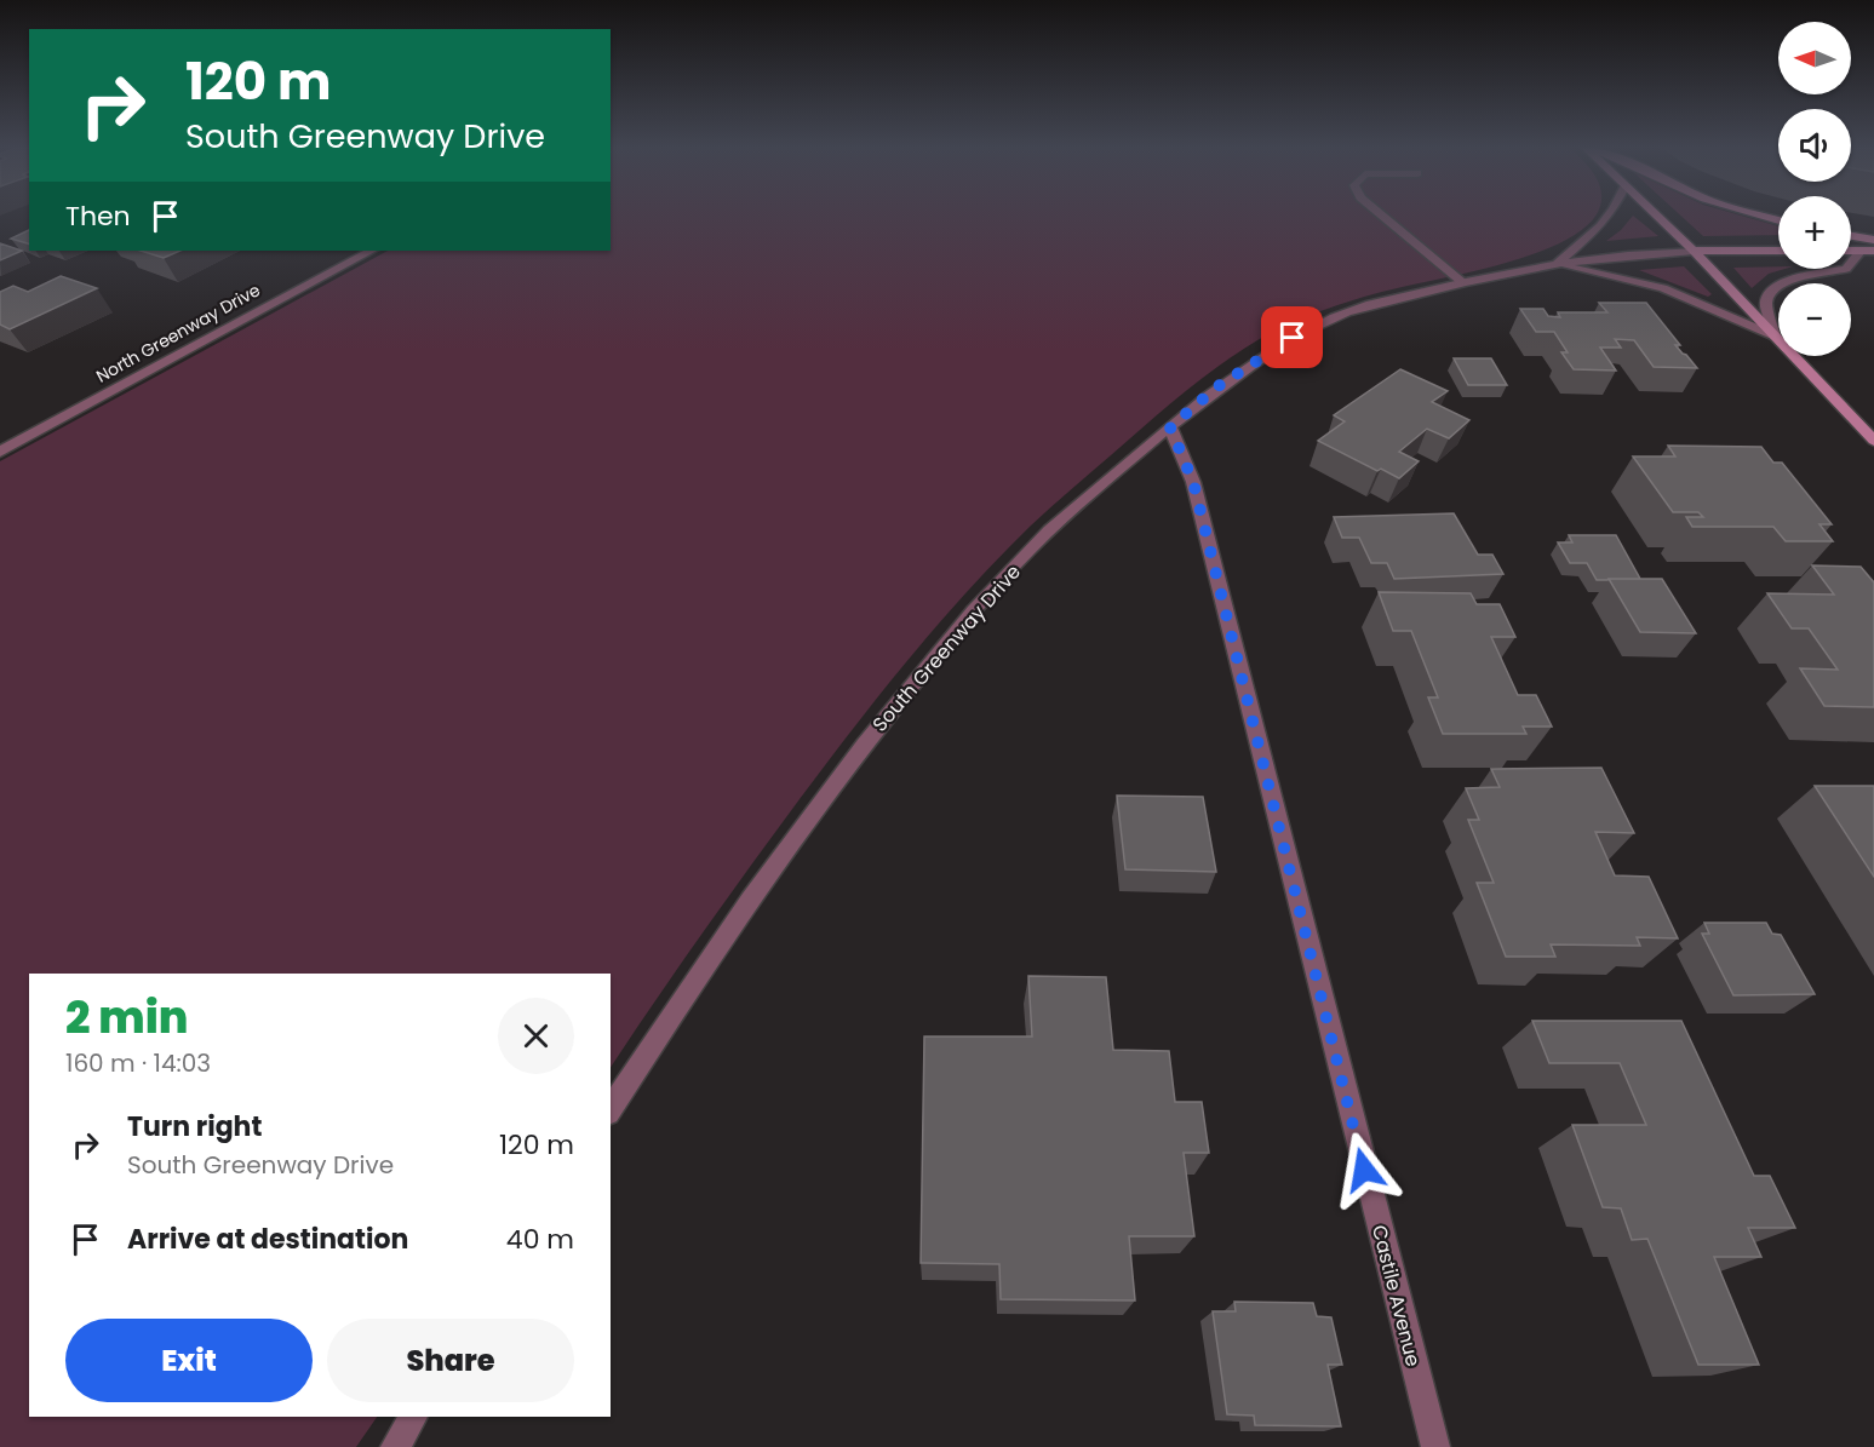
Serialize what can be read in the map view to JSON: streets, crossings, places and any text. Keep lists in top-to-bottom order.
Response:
{
  "streets": {
    "street": ["North Greenway Drive", "South Greenway Drive", "Castile Avenue"]
  },
  "crossings": [
    ["South Greenway Drive", "Castile Avenue"]
  ],
  "north": "left",
  "page": {
    "map_buttons": ["+", "−"],
    "turn": ["120 m", "South Greenway Drive"],
    "then": "Then",
    "heading": ["2 min", "160 m · 14:03"],
    "list": [
      {
        "name": "Turn right",
        "note": "South Greenway Drive",
        "value": "120 m"
      },
      {
        "name": "Arrive at destination",
        "value": "40 m"
      }
    ],
    "buttons": ["Exit", "Share"]
  }
}
